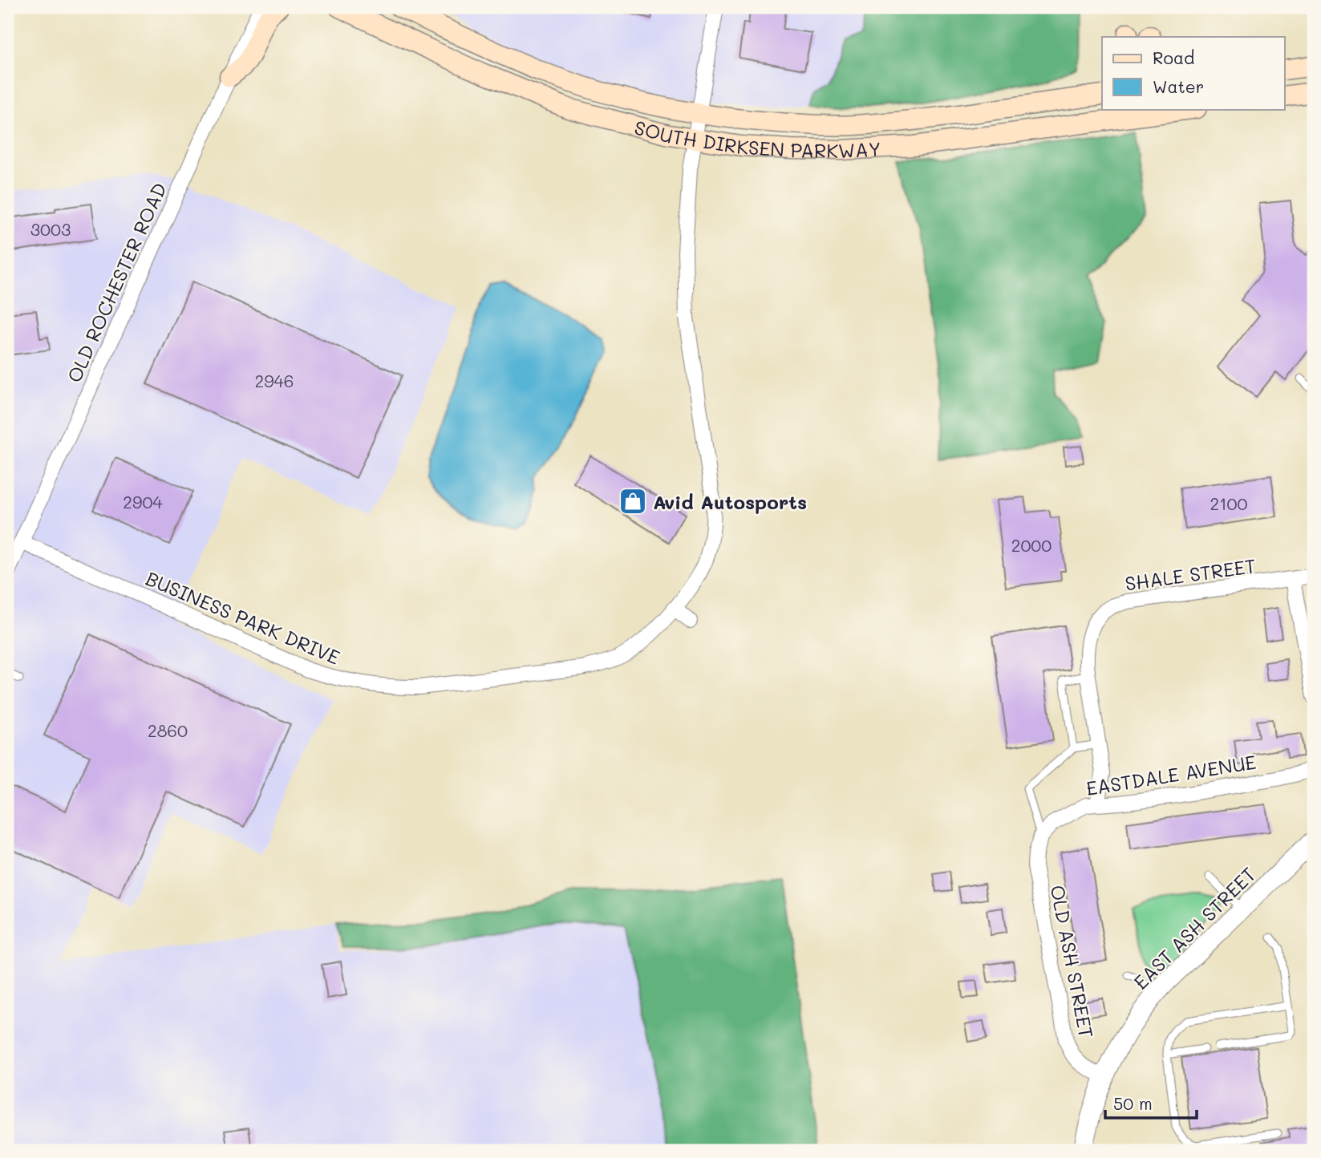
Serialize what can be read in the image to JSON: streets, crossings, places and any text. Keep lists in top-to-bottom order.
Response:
{
  "streets": {
    "main road": ["SOUTH DIRKSEN PARKWAY"],
    "street": [
      "OLD ROCHESTER ROAD",
      "SHALE STREET",
      "BUSINESS PARK DRIVE",
      "EASTDALE AVENUE",
      "EAST ASH STREET",
      "OLD ASH STREET"
    ]
  },
  "crossings": [
    ["SOUTH DIRKSEN PARKWAY", "BUSINESS PARK DRIVE"],
    ["OLD ROCHESTER ROAD", "BUSINESS PARK DRIVE"],
    ["EASTDALE AVENUE", "OLD ASH STREET"],
    ["EAST ASH STREET", "OLD ASH STREET"]
  ],
  "places": {
    "shop": ["Avid Autosports"]
  },
  "house_numbers": [
    "3003",
    "2946",
    "2904",
    "2100",
    "2000",
    "2860"
  ],
  "legend": ["Road", "Water"],
  "scale_bar": "50 m"
}
